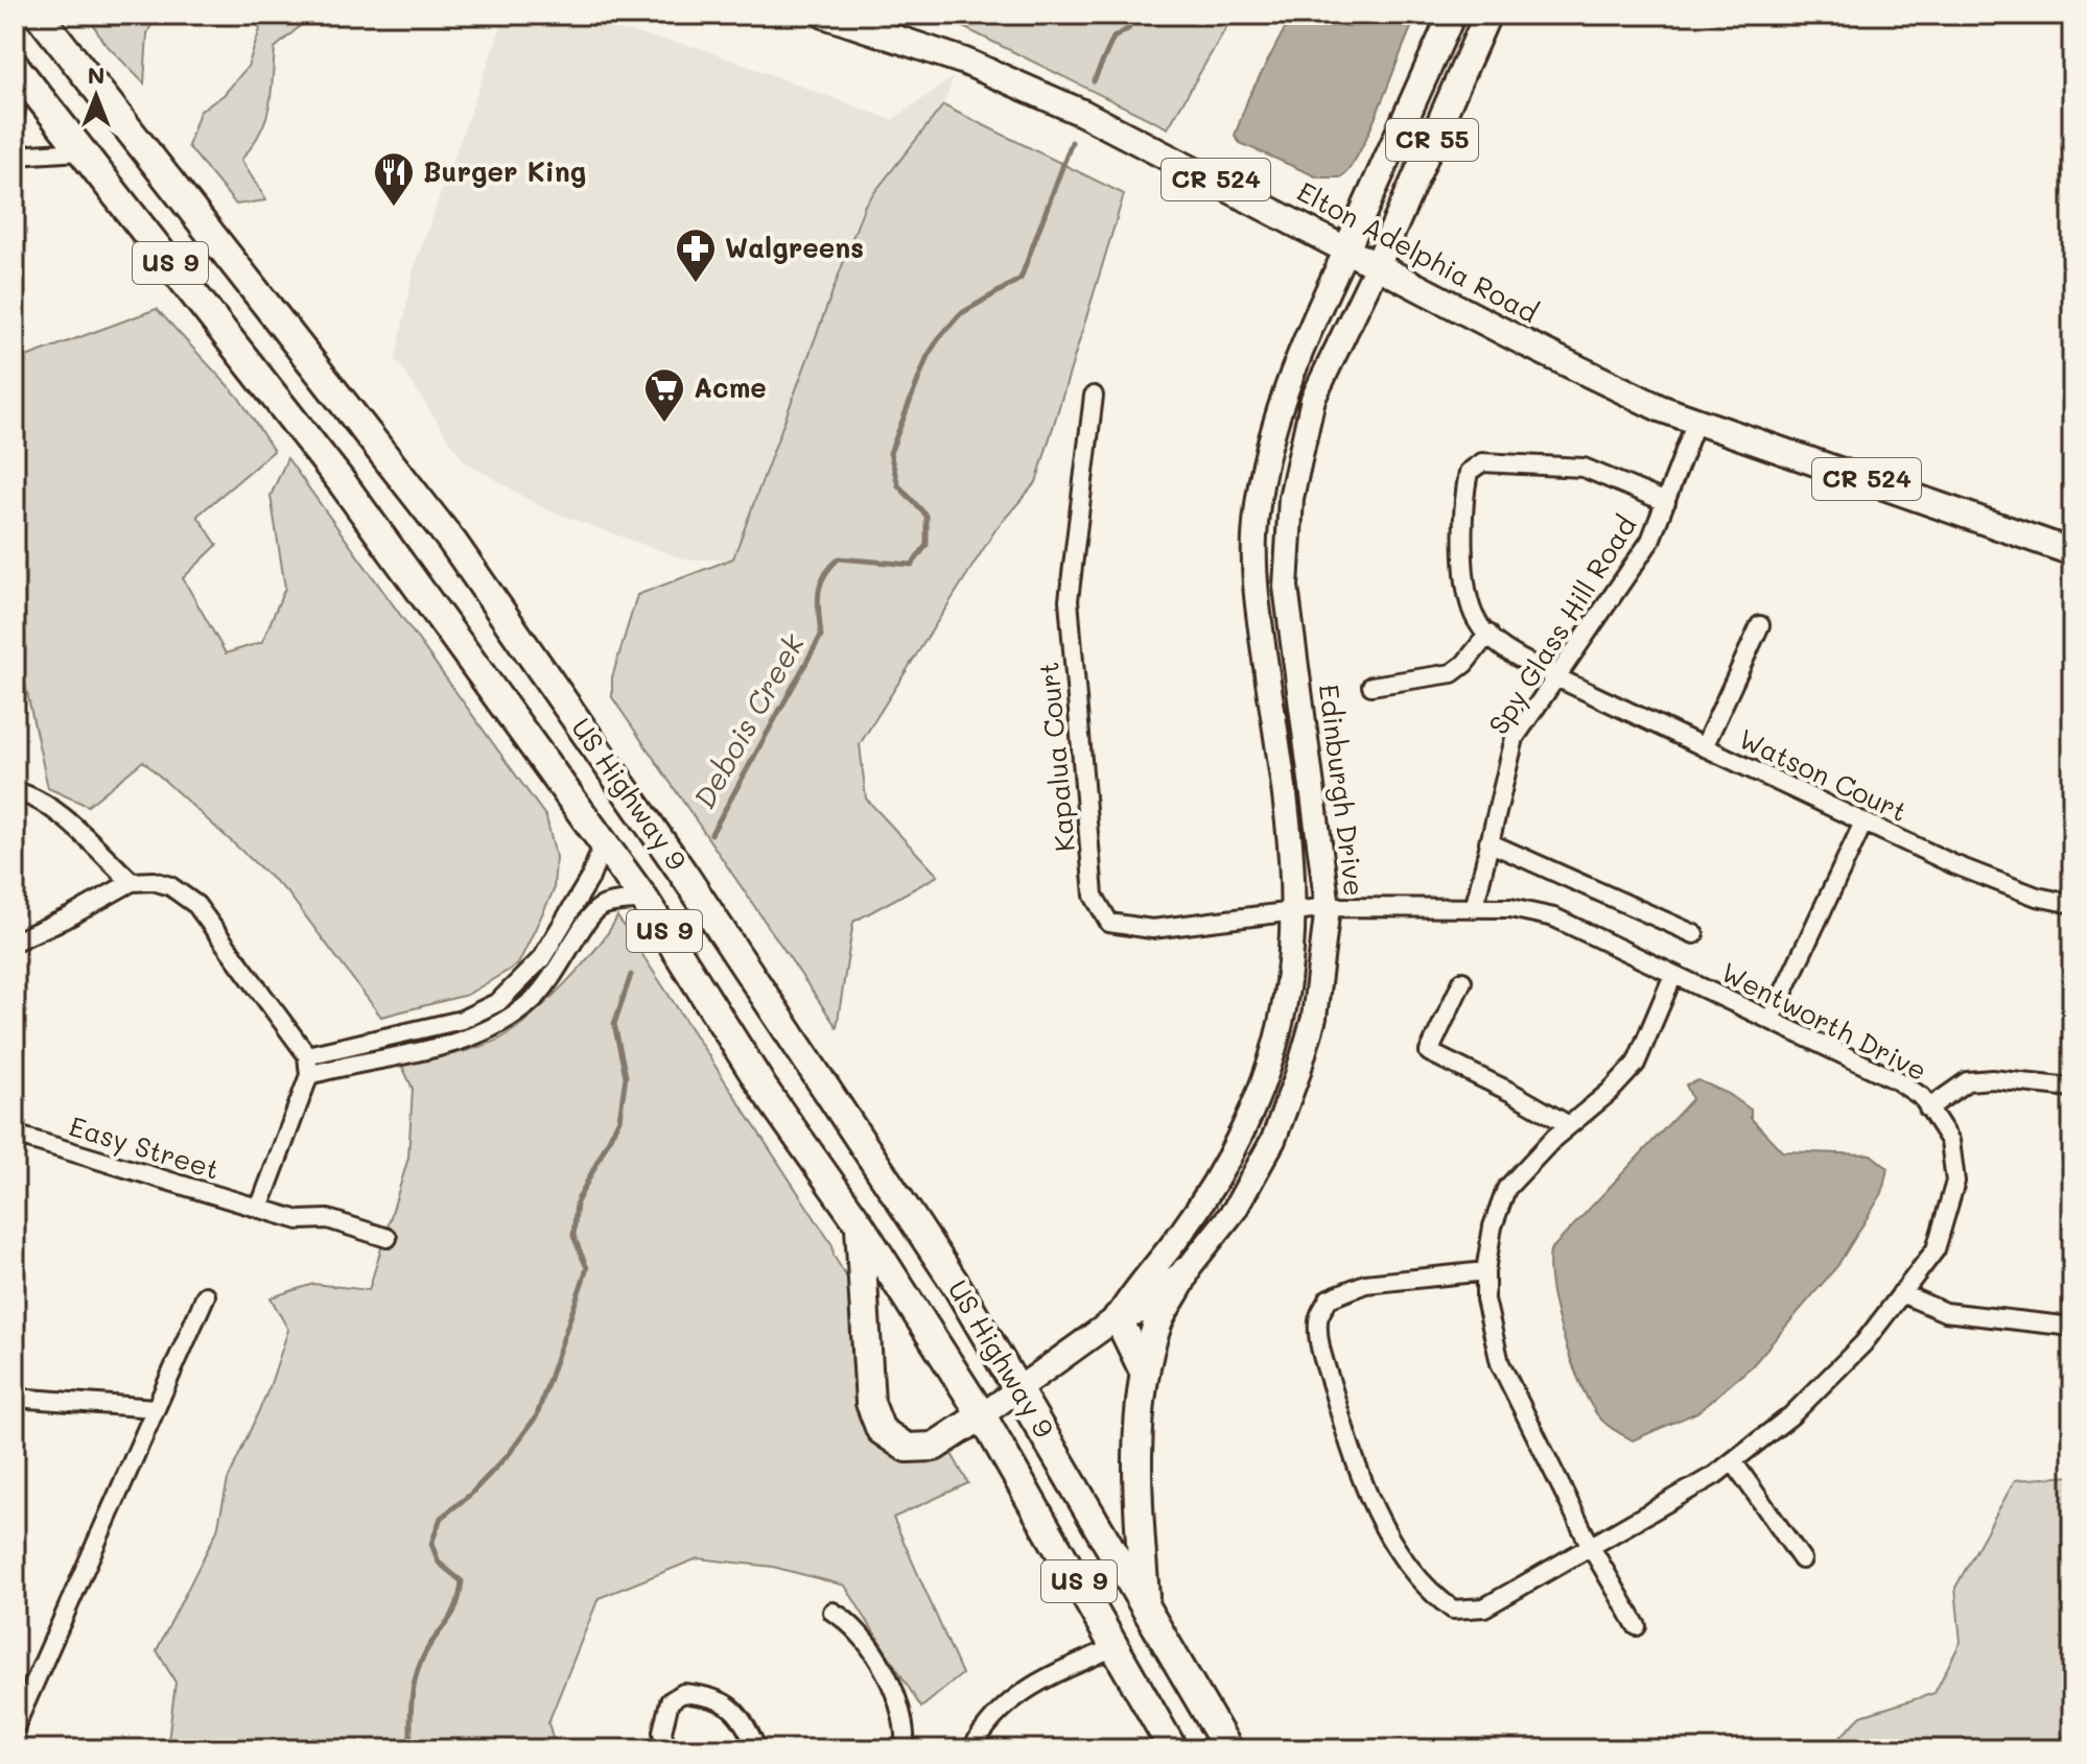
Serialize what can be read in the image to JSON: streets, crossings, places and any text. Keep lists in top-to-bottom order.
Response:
{
  "streets": {
    "highway": ["US 9", "US Highway 9"],
    "main road": [
      "CR 55",
      "CR 524",
      "Elton Adelphia Road",
      "Edinburgh Drive"
    ],
    "street": [
      "Spy Glass Hill Road",
      "Kapalua Court",
      "Watson Court",
      "Wentworth Drive",
      "Easy Street"
    ]
  },
  "crossings": [
    ["CR 55", "Elton Adelphia Road"],
    ["CR 55", "Edinburgh Drive"],
    ["CR 524", "Elton Adelphia Road"],
    ["CR 524", "Spy Glass Hill Road"],
    ["Elton Adelphia Road", "Spy Glass Hill Road"],
    ["Elton Adelphia Road", "Edinburgh Drive"],
    ["Spy Glass Hill Road", "Watson Court"],
    ["Spy Glass Hill Road", "Wentworth Drive"],
    ["Kapalua Court", "Edinburgh Drive"],
    ["Kapalua Court", "Wentworth Drive"],
    ["Edinburgh Drive", "US Highway 9"],
    ["Edinburgh Drive", "Wentworth Drive"]
  ],
  "water": ["Debois Creek"],
  "places": {
    "restaurant": ["Burger King"],
    "pharmacy": ["Walgreens"],
    "supermarket": ["Acme"]
  },
  "north": "top"
}
